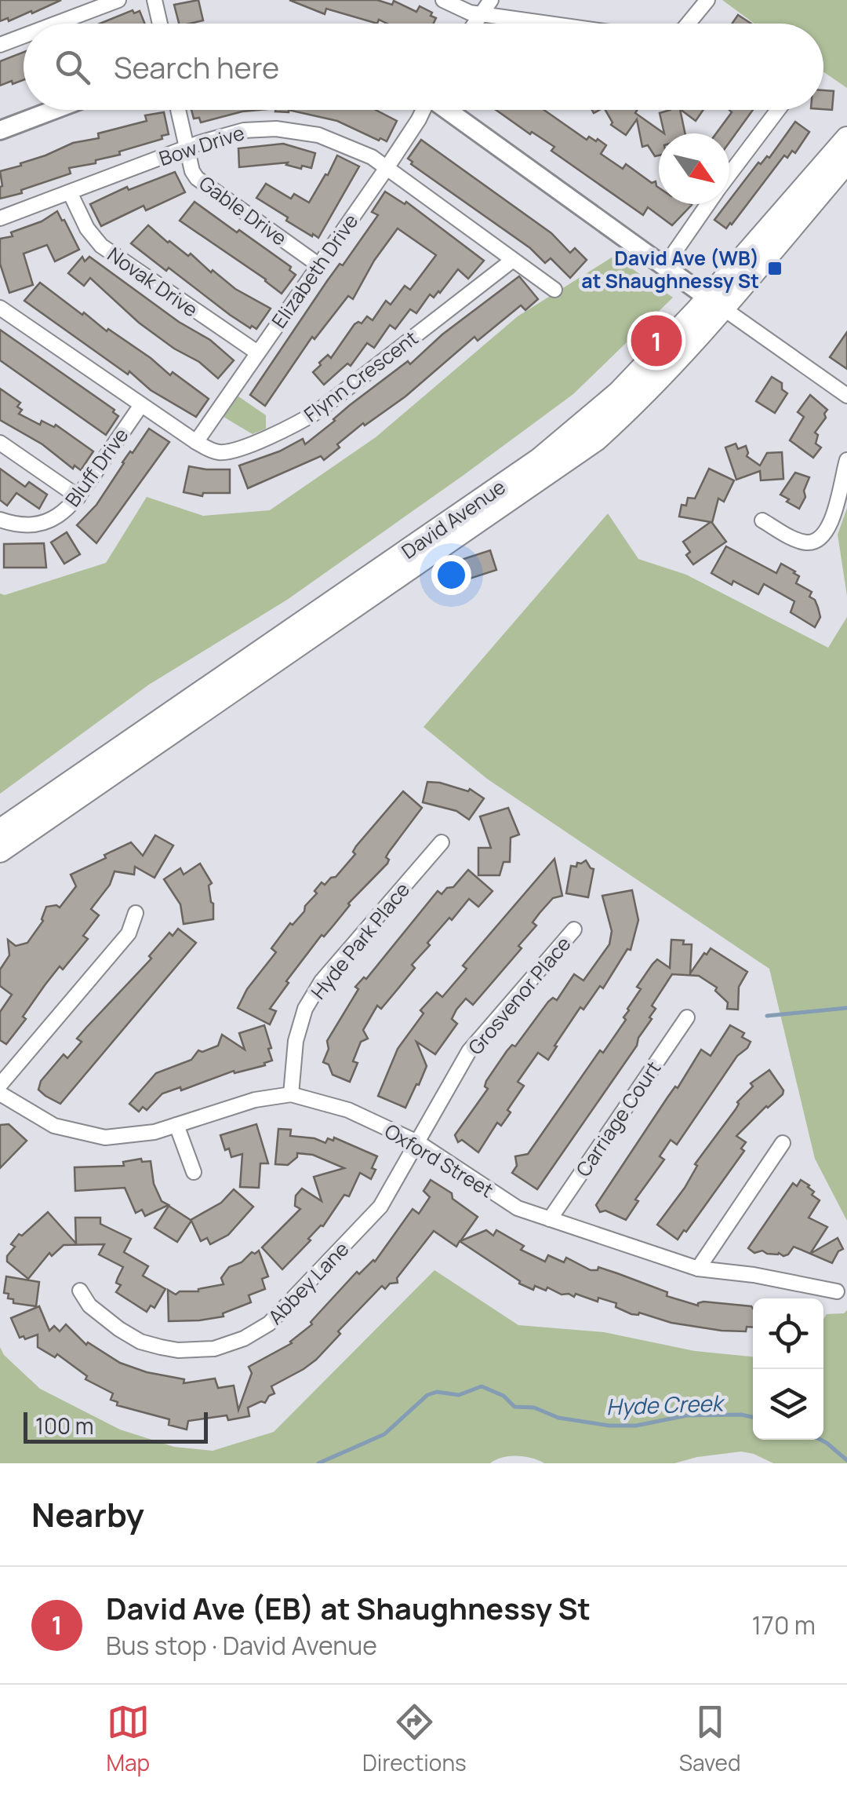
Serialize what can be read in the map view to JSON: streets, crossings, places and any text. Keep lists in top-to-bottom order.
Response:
{
  "streets": {
    "main road": ["David Avenue"],
    "street": [
      "Bow Drive",
      "Gable Drive",
      "Elizabeth Drive",
      "Novak Drive",
      "Flynn Crescent",
      "Bluff Drive",
      "Hyde Park Place",
      "Grosvenor Place",
      "Carriage Court",
      "Oxford Street",
      "Abbey Lane"
    ]
  },
  "crossings": [
    ["Bow Drive", "Gable Drive"],
    ["Bow Drive", "Elizabeth Drive"],
    ["Bow Drive", "Novak Drive"],
    ["Bow Drive", "Flynn Crescent"],
    ["Gable Drive", "Elizabeth Drive"],
    ["Elizabeth Drive", "Novak Drive"],
    ["Elizabeth Drive", "Flynn Crescent"],
    ["Flynn Crescent", "Bluff Drive"],
    ["Hyde Park Place", "Oxford Street"],
    ["Grosvenor Place", "Oxford Street"],
    ["Grosvenor Place", "Abbey Lane"],
    ["Carriage Court", "Oxford Street"],
    ["Oxford Street", "Abbey Lane"]
  ],
  "water": ["Hyde Creek"],
  "places": {
    "transit": ["David Ave (WB) at Shaughnessy St"]
  },
  "scale_bar": "100 m",
  "north": "bottom right",
  "page": {
    "search": "Search here",
    "pins": "1",
    "scale": "100 m",
    "heading": "Nearby",
    "list": [
      {
        "mark": "1",
        "name": "David Ave (EB) at Shaughnessy St",
        "note": "Bus stop · David Avenue",
        "value": "170 m"
      }
    ],
    "nav": ["Map", "Directions", "Saved"]
  }
}
